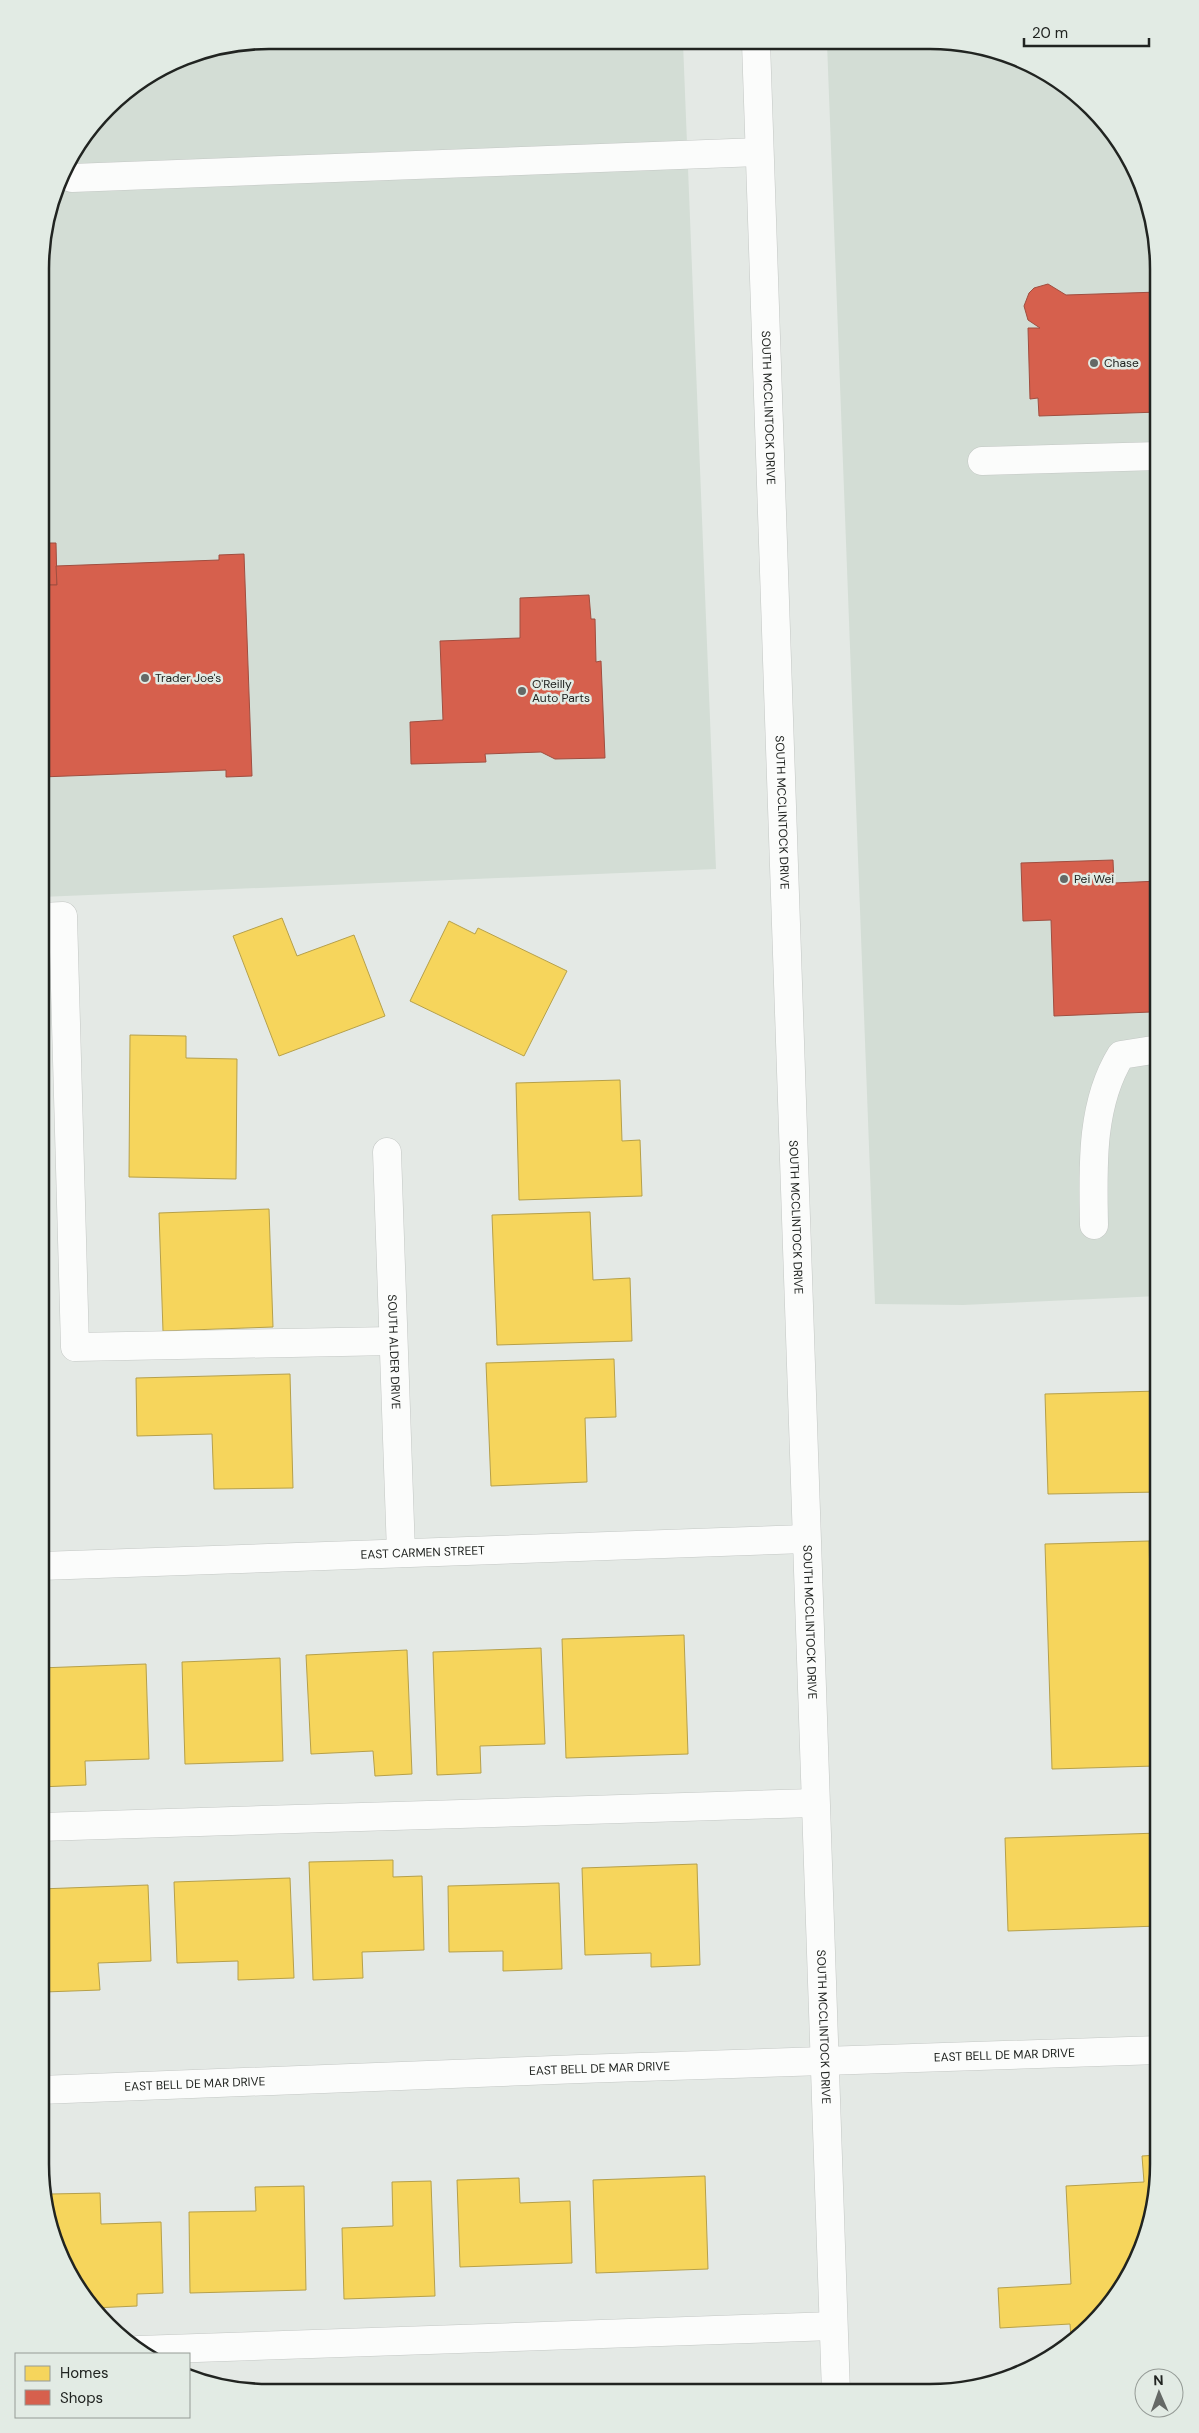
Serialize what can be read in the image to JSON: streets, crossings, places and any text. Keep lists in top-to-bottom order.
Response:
{
  "streets": {
    "main road": [
      "SOUTH MCCLINTOCK DRIVE",
      "SOUTH ALDER DRIVE",
      "EAST CARMEN STREET",
      "EAST BELL DE MAR DRIVE"
    ]
  },
  "crossings": [
    ["SOUTH MCCLINTOCK DRIVE", "EAST CARMEN STREET"],
    ["SOUTH MCCLINTOCK DRIVE", "EAST BELL DE MAR DRIVE"],
    ["SOUTH ALDER DRIVE", "EAST CARMEN STREET"]
  ],
  "places": [
    "Chase",
    "Trader Joe's",
    "O'Reilly Auto Parts",
    "Pei Wei"
  ],
  "legend": ["Homes", "Shops"],
  "scale_bar": "20 m",
  "north": "top"
}
